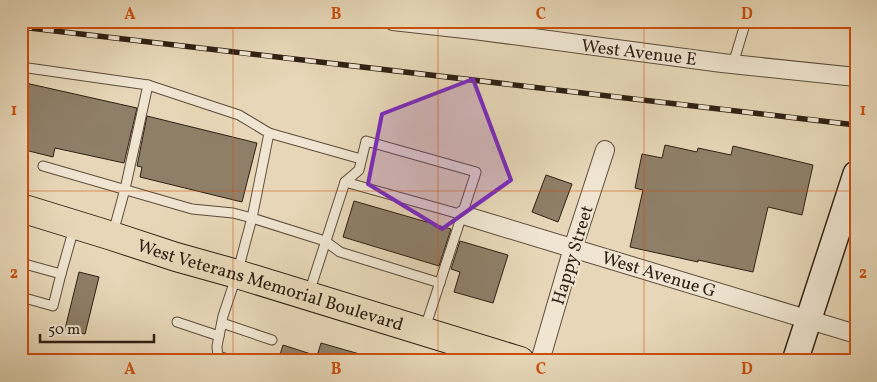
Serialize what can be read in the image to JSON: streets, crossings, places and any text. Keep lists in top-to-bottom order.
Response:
{
  "streets": {
    "main road": ["West Veterans Memorial Boulevard"],
    "street": ["West Avenue E", "Happy Street", "West Avenue G"]
  },
  "crossings": [
    ["Happy Street", "West Avenue G"]
  ],
  "scale_bar": "50 m",
  "grid": {
    "columns": [
      "A",
      "B",
      "C",
      "D"
    ],
    "rows": ["1", "2"]
  }
}
